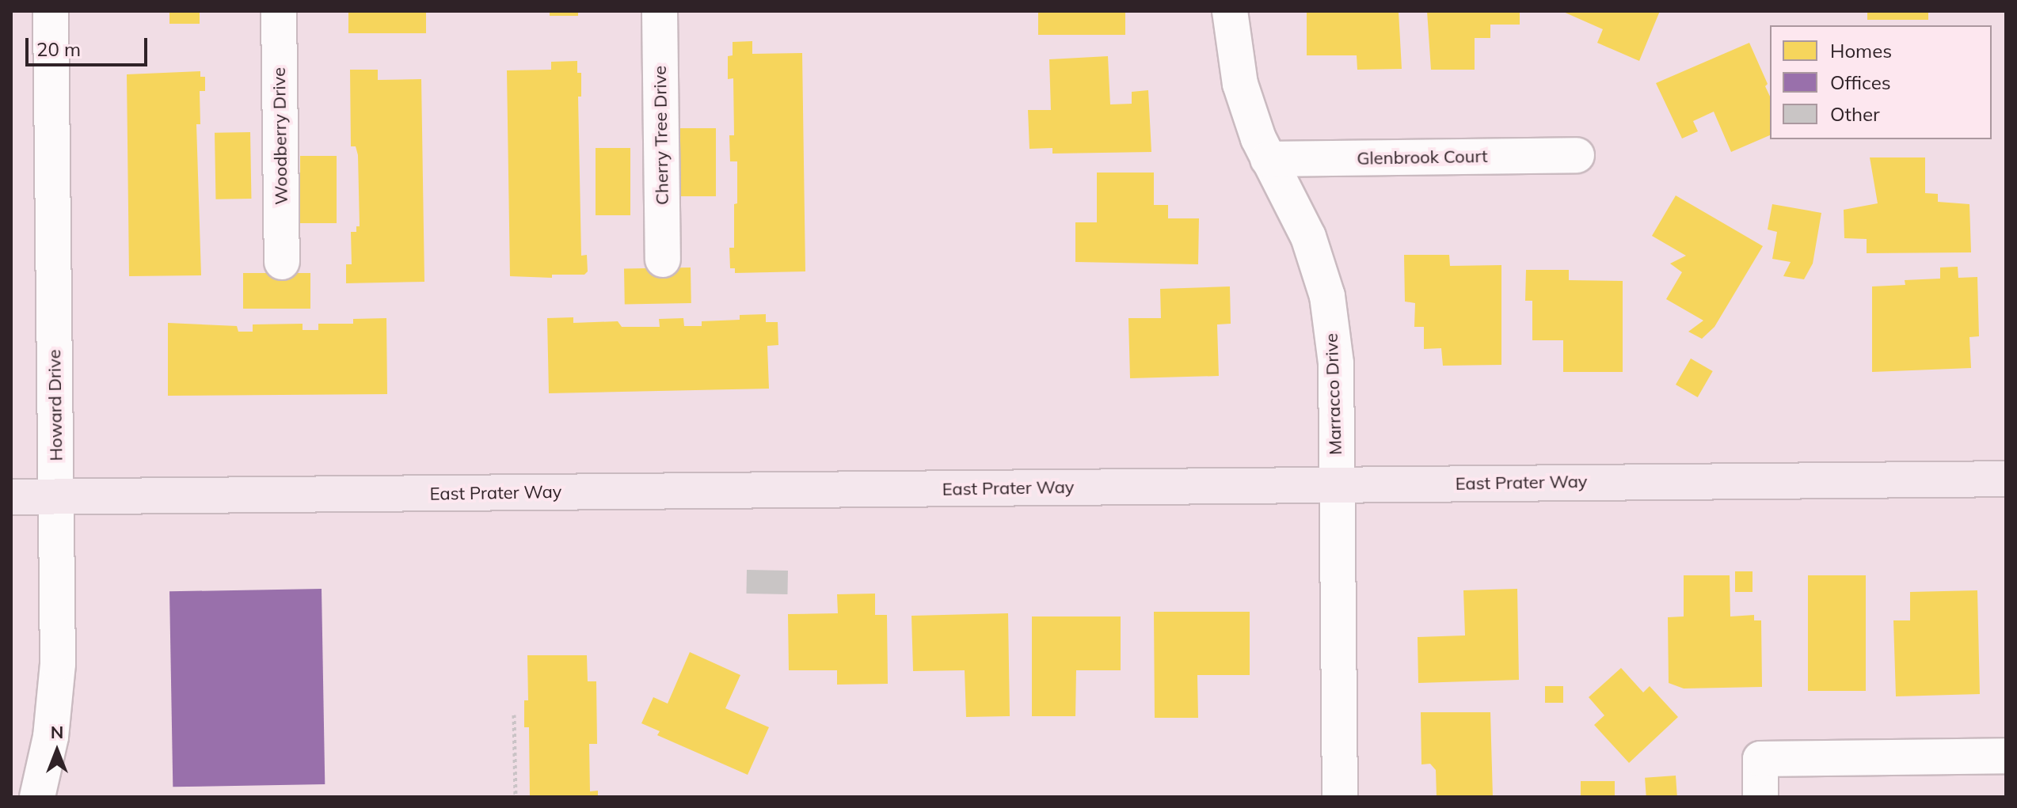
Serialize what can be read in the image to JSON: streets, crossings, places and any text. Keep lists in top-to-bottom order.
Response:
{
  "streets": {
    "main road": ["East Prater Way"],
    "street": [
      "Cherry Tree Drive",
      "Woodberry Drive",
      "Glenbrook Court",
      "Marracco Drive",
      "Howard Drive"
    ]
  },
  "crossings": [
    ["Glenbrook Court", "Marracco Drive"],
    ["Marracco Drive", "East Prater Way"],
    ["Howard Drive", "East Prater Way"]
  ],
  "legend": ["Homes", "Offices", "Other"],
  "scale_bar": "20 m",
  "north": "top"
}
